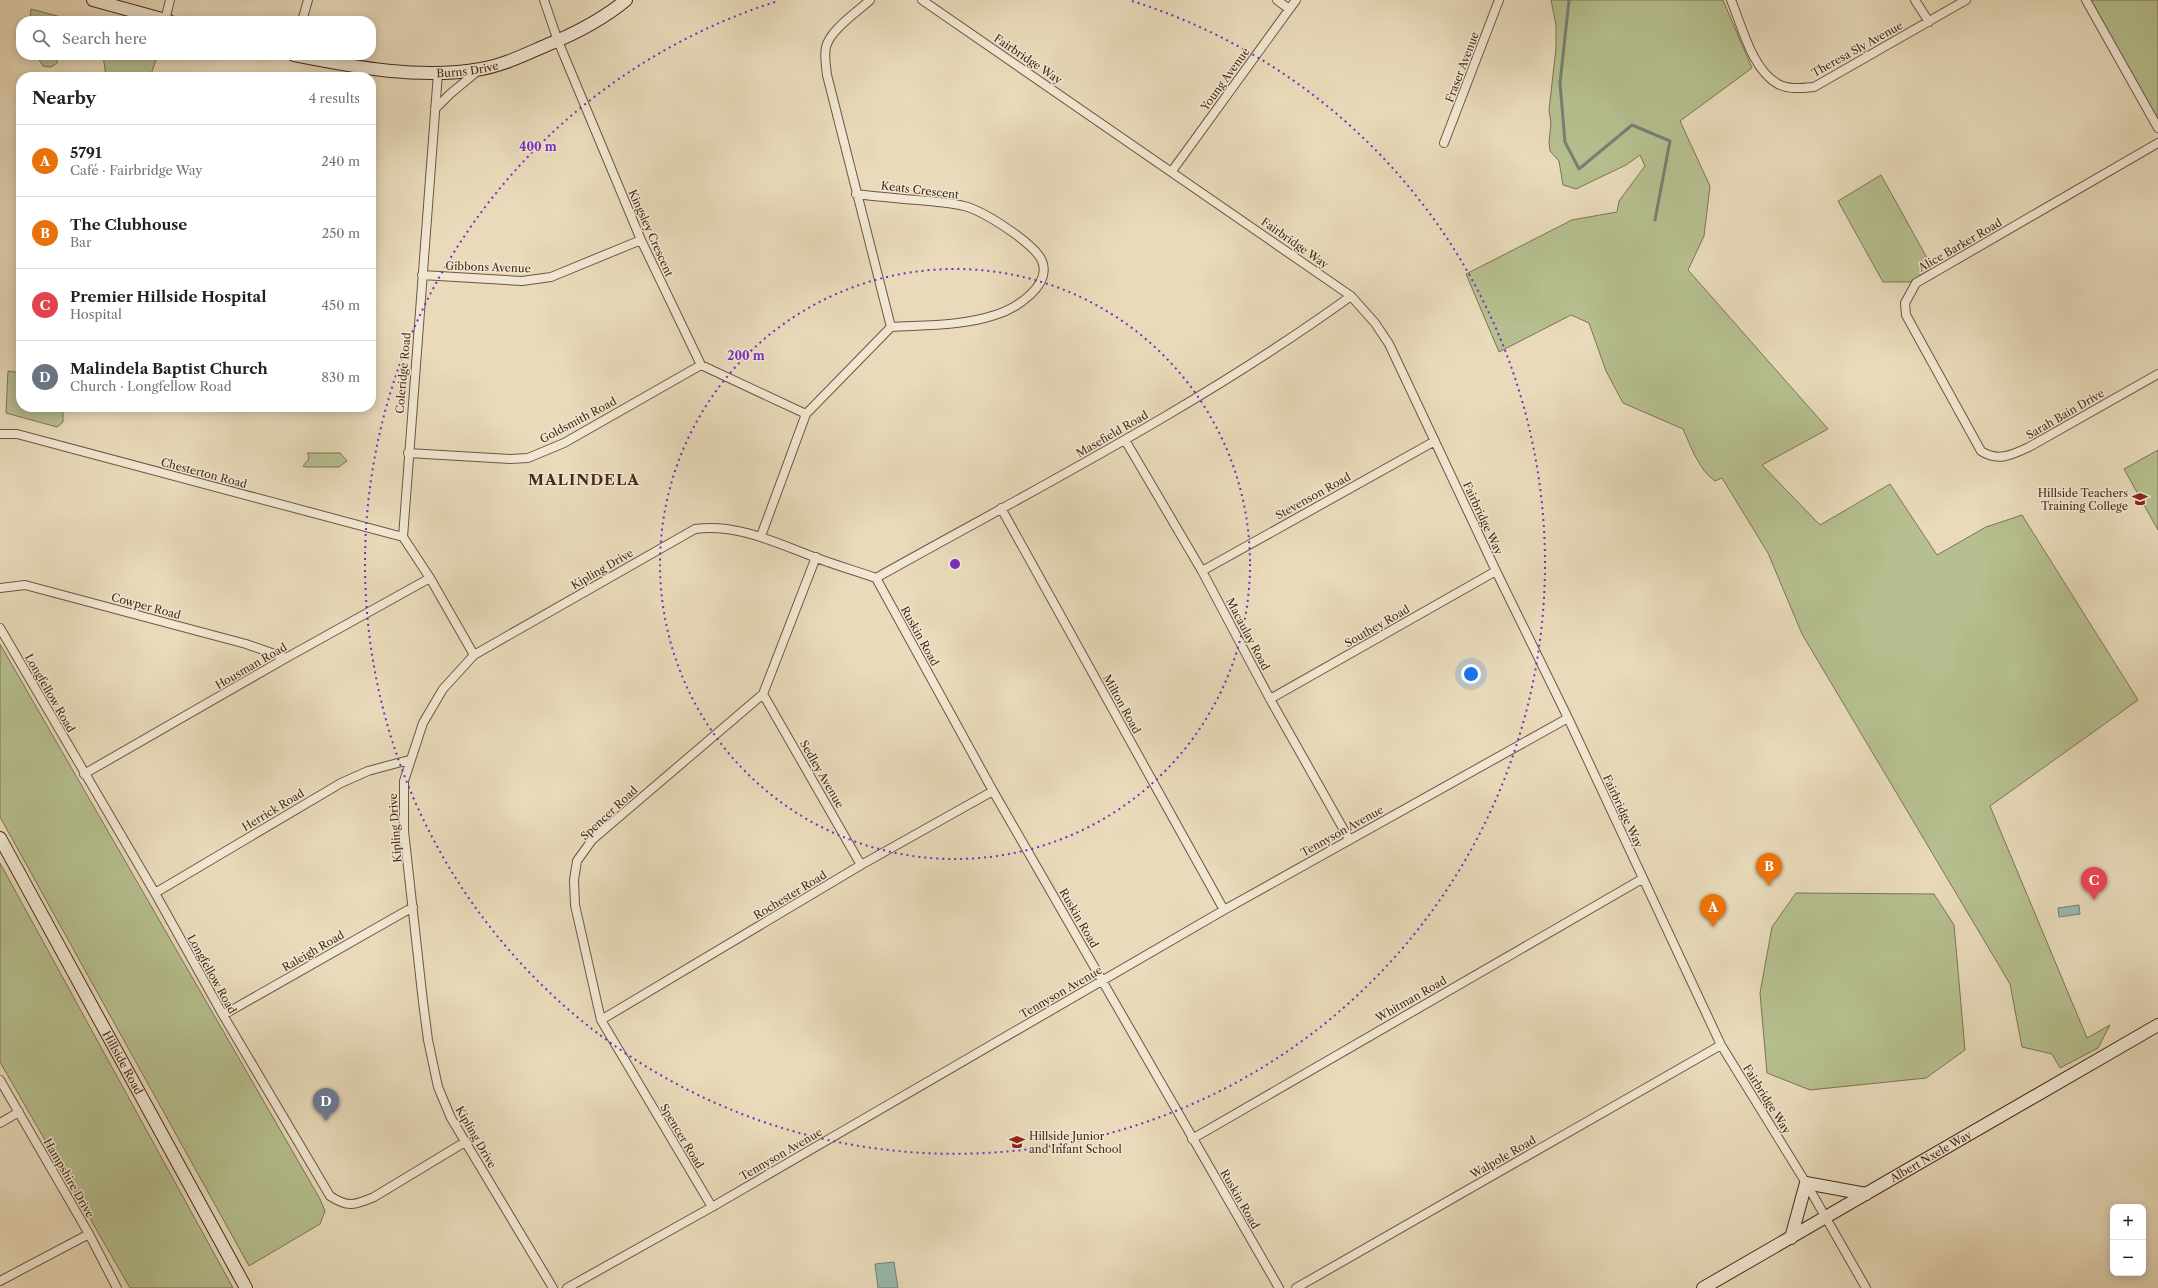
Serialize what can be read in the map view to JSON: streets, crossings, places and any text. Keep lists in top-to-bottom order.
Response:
{
  "streets": {
    "main road": ["Burns Drive", "Hillside Road", "Albert Nxele Way"],
    "street": [
      "Theresa Sly Avenue",
      "Fairbridge Way",
      "Fraser Avenue",
      "Young Avenue",
      "Keats Crescent",
      "Kingsley Crescent",
      "Alice Barker Road",
      "Gibbons Avenue",
      "Coleridge Road",
      "Sarah Bain Drive",
      "Goldsmith Road",
      "Masefield Road",
      "Chesterton Road",
      "Stevenson Road",
      "Kipling Drive",
      "Cowper Road",
      "Southey Road",
      "Macaulay Road",
      "Ruskin Road",
      "Housman Road",
      "Longfellow Road",
      "Milton Road",
      "Sedley Avenue",
      "Herrick Road",
      "Spencer Road",
      "Tennyson Avenue",
      "Rochester Road",
      "Raleigh Road",
      "Whitman Road",
      "Walpole Road",
      "Hampshire Drive"
    ]
  },
  "crossings": [
    ["Fairbridge Way", "Young Avenue"],
    ["Fairbridge Way", "Masefield Road"],
    ["Fairbridge Way", "Stevenson Road"],
    ["Fairbridge Way", "Southey Road"],
    ["Fairbridge Way", "Tennyson Avenue"],
    ["Fairbridge Way", "Whitman Road"],
    ["Fairbridge Way", "Walpole Road"],
    ["Fairbridge Way", "Albert Nxele Way"],
    ["Burns Drive", "Kingsley Crescent"],
    ["Burns Drive", "Coleridge Road"],
    ["Kingsley Crescent", "Gibbons Avenue"],
    ["Kingsley Crescent", "Goldsmith Road"],
    ["Alice Barker Road", "Sarah Bain Drive"],
    ["Gibbons Avenue", "Coleridge Road"],
    ["Coleridge Road", "Goldsmith Road"],
    ["Coleridge Road", "Chesterton Road"],
    ["Masefield Road", "Kipling Drive"],
    ["Masefield Road", "Macaulay Road"],
    ["Masefield Road", "Ruskin Road"],
    ["Masefield Road", "Milton Road"],
    ["Stevenson Road", "Macaulay Road"],
    ["Kipling Drive", "Ruskin Road"],
    ["Kipling Drive", "Longfellow Road"],
    ["Kipling Drive", "Herrick Road"],
    ["Kipling Drive", "Spencer Road"],
    ["Kipling Drive", "Raleigh Road"],
    ["Cowper Road", "Housman Road"],
    ["Southey Road", "Macaulay Road"],
    ["Macaulay Road", "Tennyson Avenue"],
    ["Ruskin Road", "Tennyson Avenue"],
    ["Ruskin Road", "Rochester Road"],
    ["Ruskin Road", "Whitman Road"],
    ["Housman Road", "Longfellow Road"],
    ["Longfellow Road", "Herrick Road"],
    ["Longfellow Road", "Raleigh Road"],
    ["Milton Road", "Tennyson Avenue"],
    ["Sedley Avenue", "Spencer Road"],
    ["Sedley Avenue", "Rochester Road"],
    ["Spencer Road", "Tennyson Avenue"],
    ["Spencer Road", "Rochester Road"]
  ],
  "districts": ["MALINDELA"],
  "places": {
    "school or university": ["Hillside Teachers Training College", "Hillside Junior and Infant School"]
  },
  "page": {
    "search": "Search here",
    "heading": ["Nearby", "4 results"],
    "list": [
      {
        "mark": "A",
        "name": "5791",
        "note": "Café · Fairbridge Way",
        "value": "240 m"
      },
      {
        "mark": "B",
        "name": "The Clubhouse",
        "note": "Bar",
        "value": "250 m"
      },
      {
        "mark": "C",
        "name": "Premier Hillside Hospital",
        "note": "Hospital",
        "value": "450 m"
      },
      {
        "mark": "D",
        "name": "Malindela Baptist Church",
        "note": "Church · Longfellow Road",
        "value": "830 m"
      }
    ],
    "pins": [
      "B",
      "C",
      "A",
      "D"
    ],
    "map_buttons": ["+", "−"]
  },
  "rings": ["400 m", "200 m"]
}
